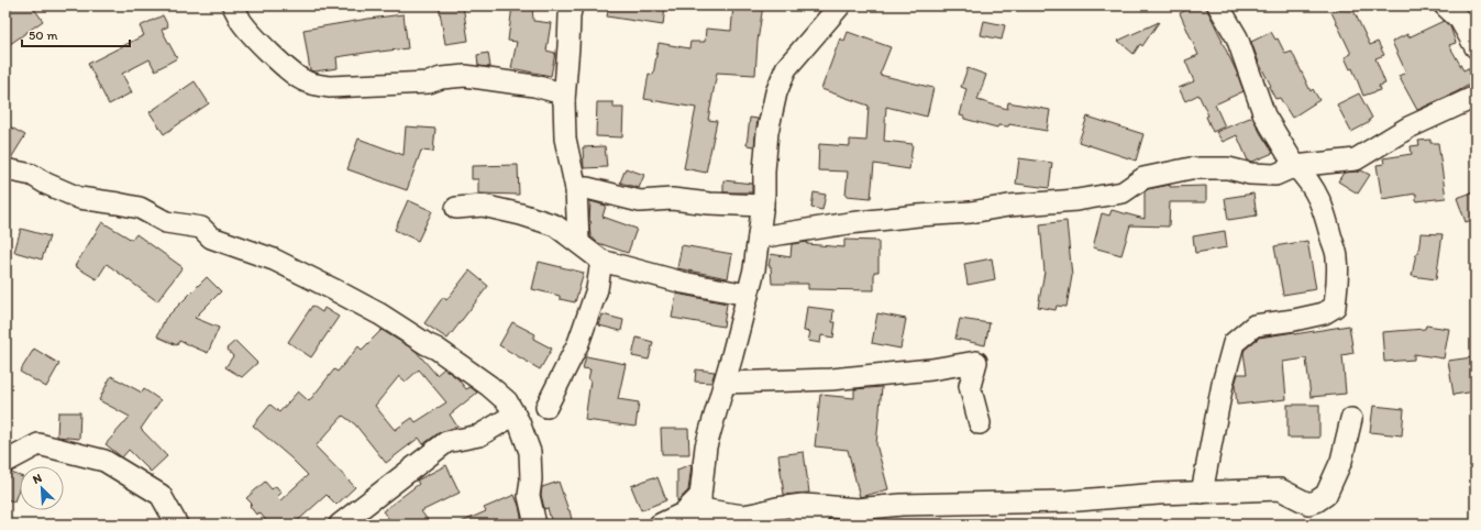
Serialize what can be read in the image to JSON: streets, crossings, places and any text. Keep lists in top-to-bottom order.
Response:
{
  "scale_bar": "50 m",
  "north": "top left"
}
